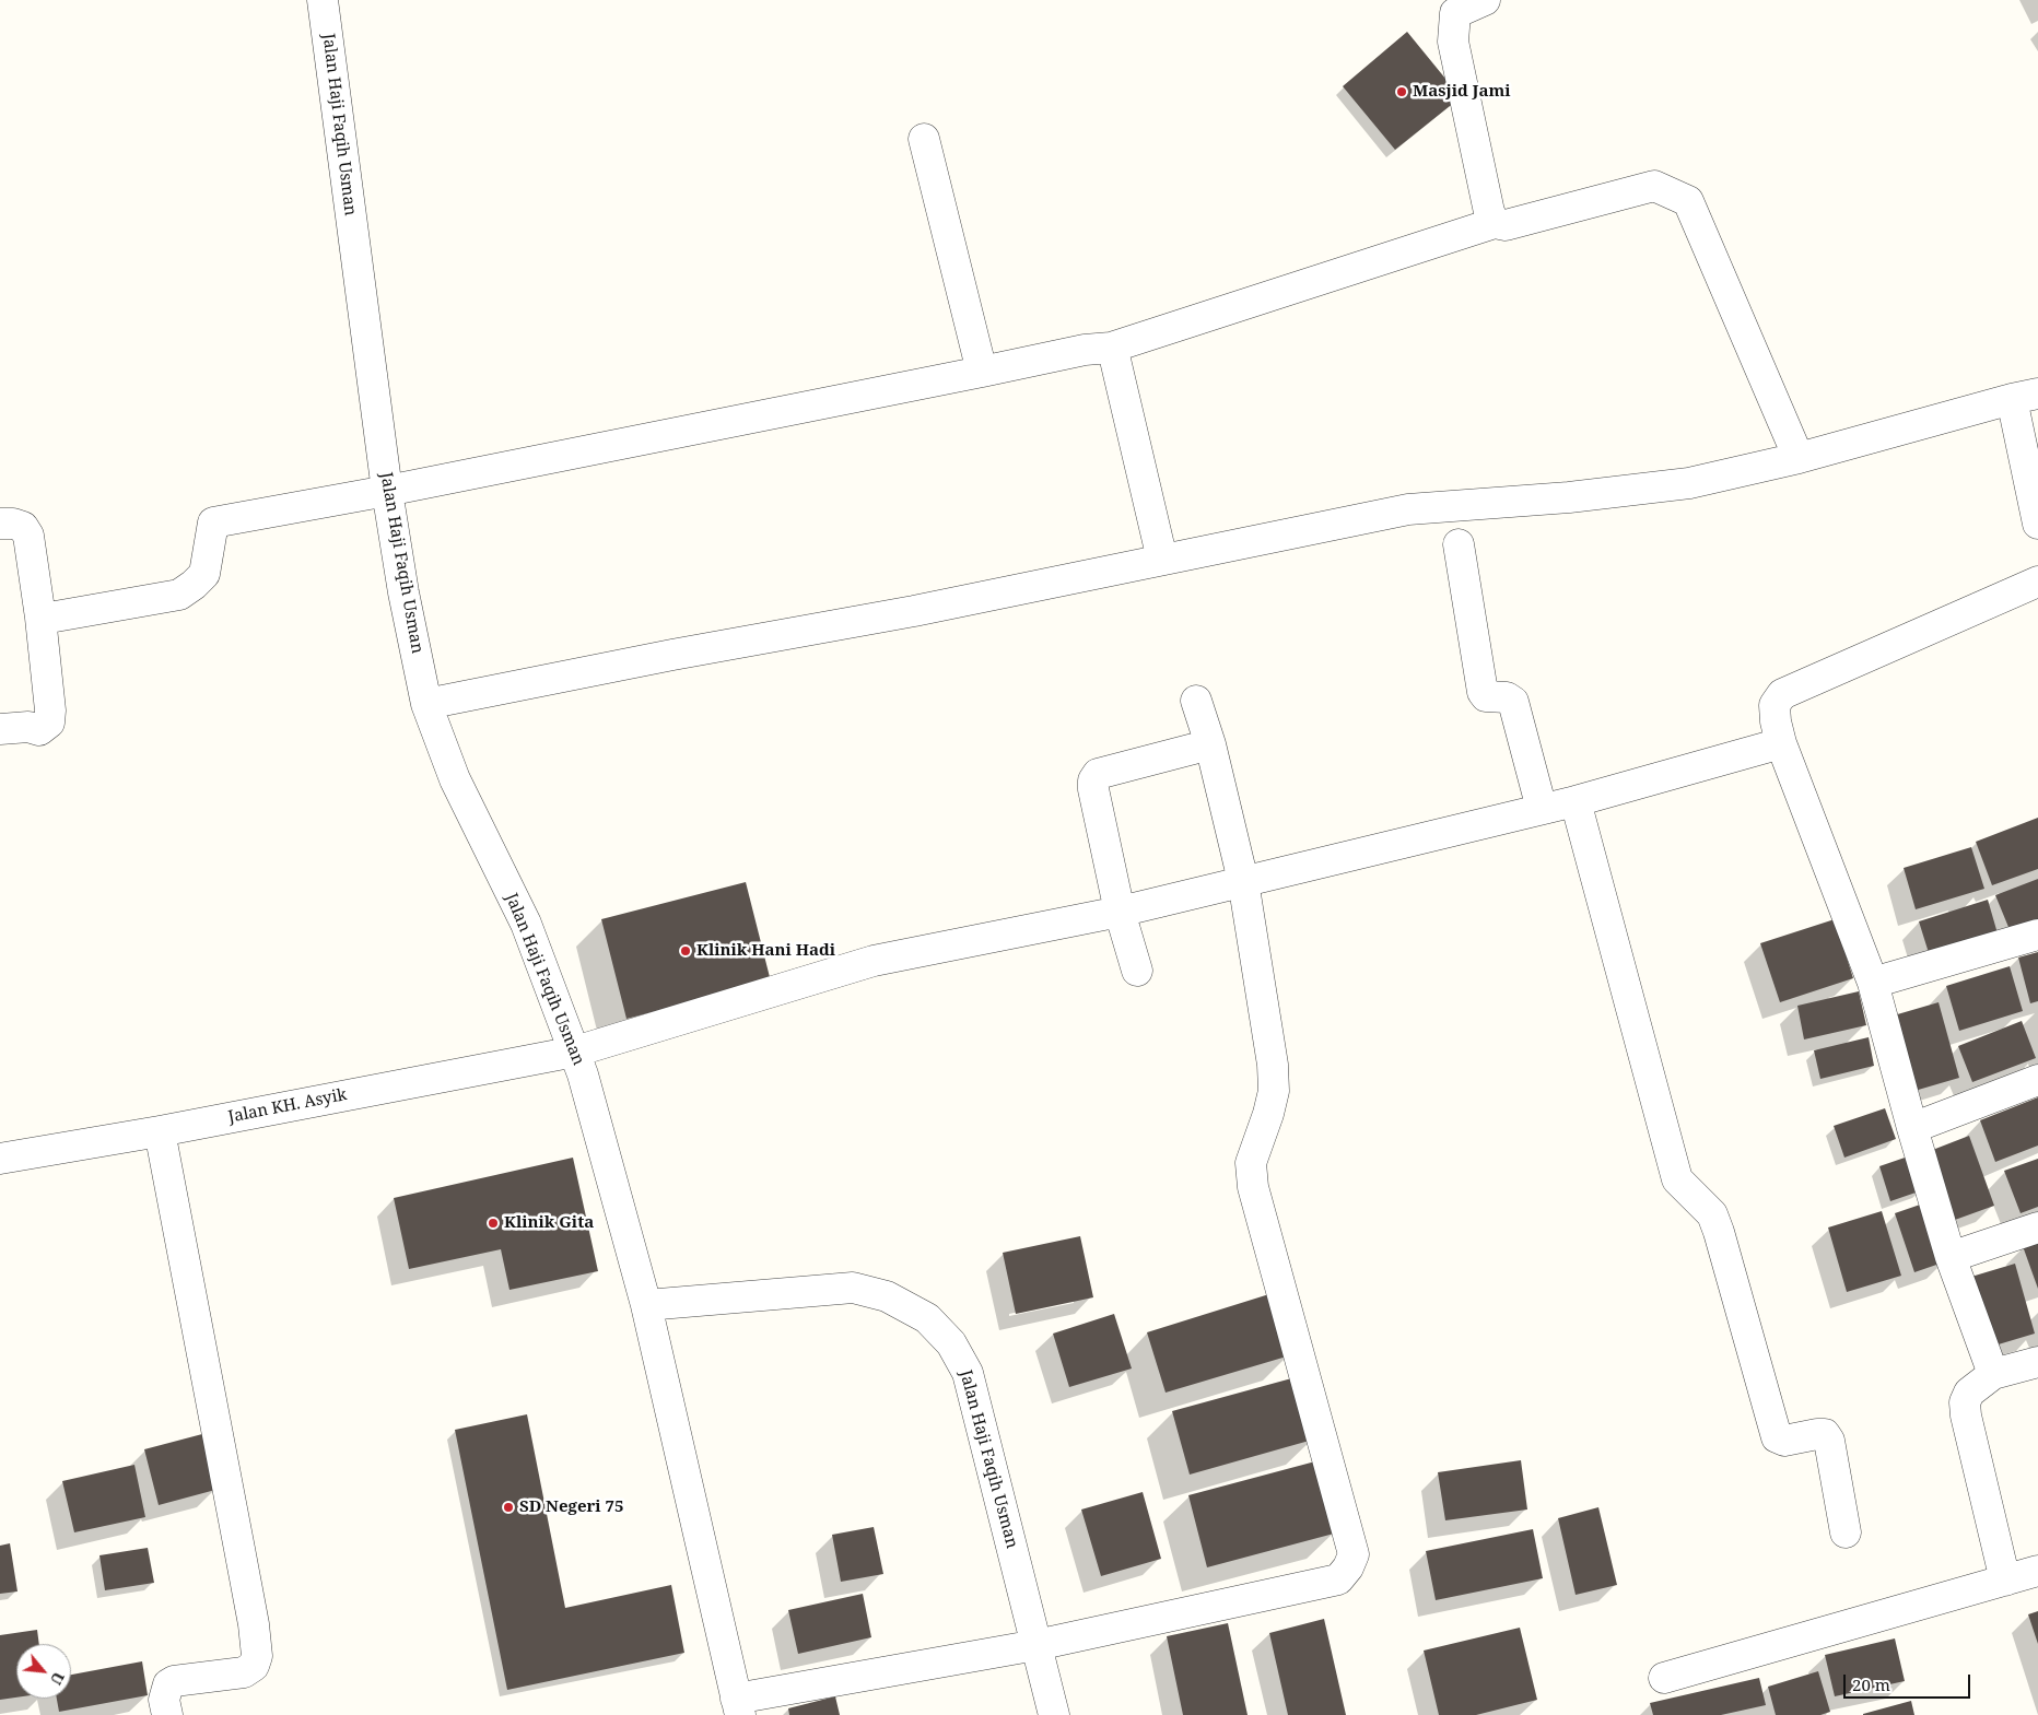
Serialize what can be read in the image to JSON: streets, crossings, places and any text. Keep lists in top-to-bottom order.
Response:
{
  "streets": {
    "street": ["Jalan Haji Faqih Usman", "Jalan KH. Asyik"]
  },
  "crossings": [
    ["Jalan Haji Faqih Usman", "Jalan KH. Asyik"]
  ],
  "places": [
    "Masjid Jami",
    "Klinik Hani Hadi",
    "Klinik Gita",
    "SD Negeri 75"
  ],
  "scale_bar": "20 m",
  "north": "bottom right"
}
